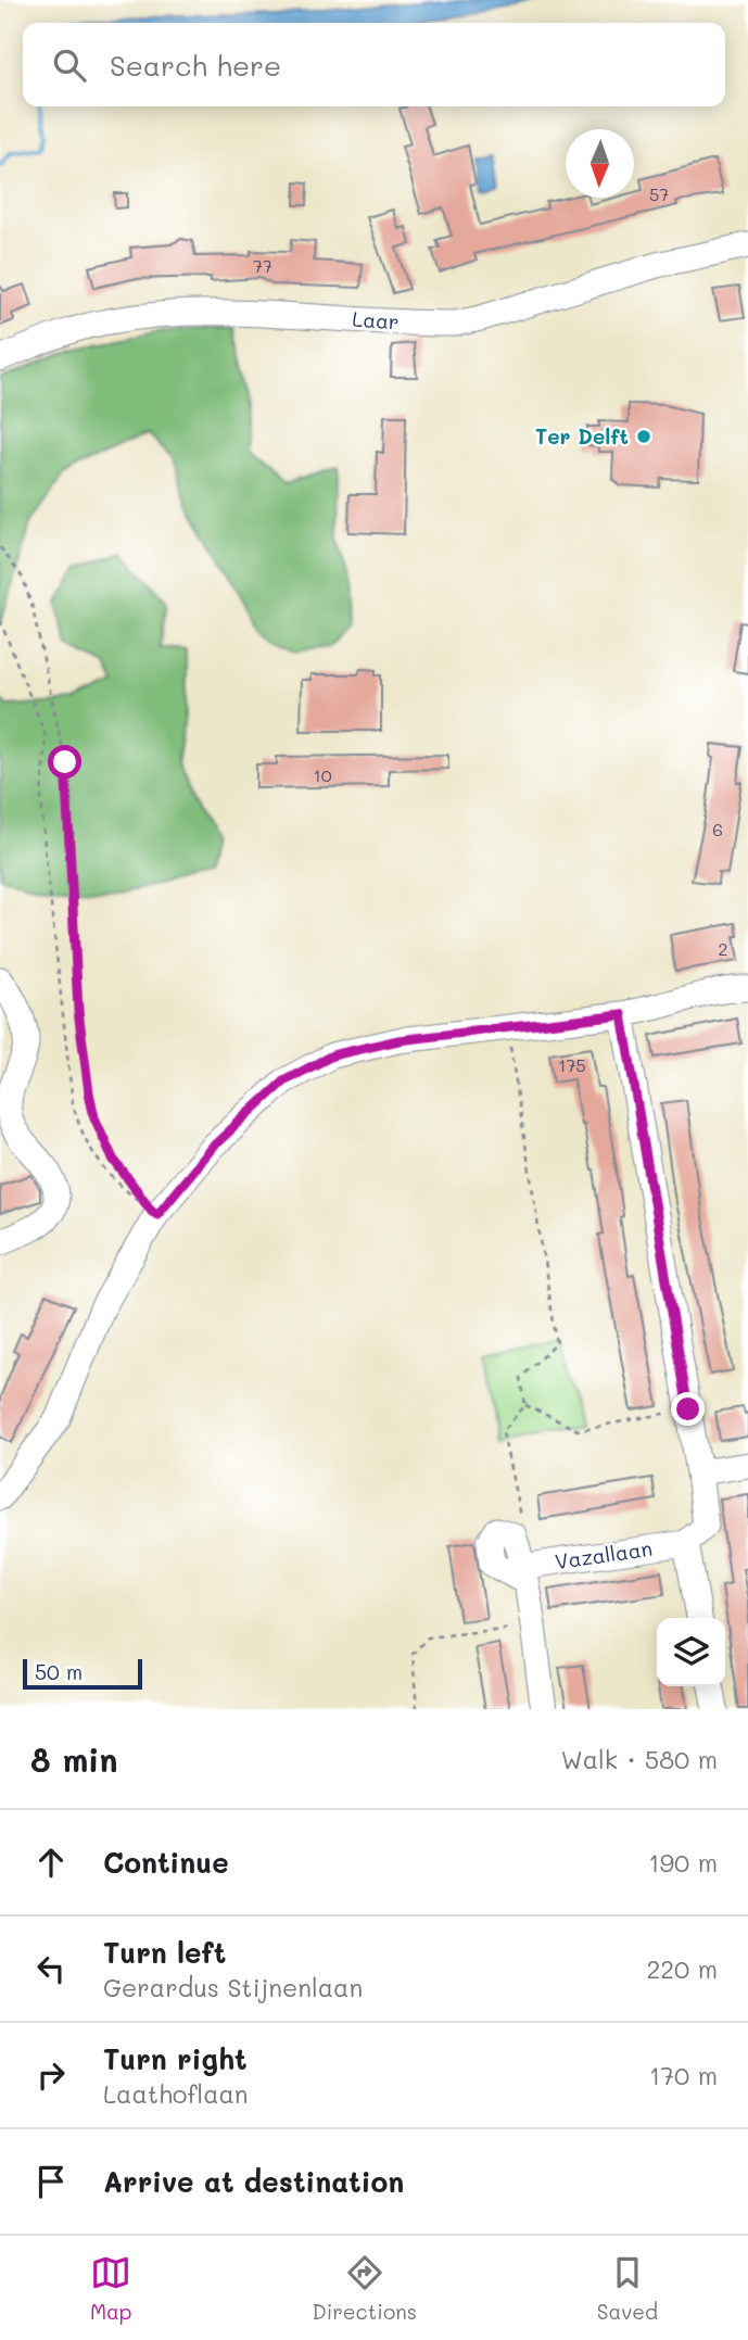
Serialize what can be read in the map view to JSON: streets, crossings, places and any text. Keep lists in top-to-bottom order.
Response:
{
  "streets": {
    "street": ["Laar", "Vazallaan"]
  },
  "places": ["Ter Delft"],
  "house_numbers": [
    "57",
    "77",
    "10",
    "6",
    "2",
    "175"
  ],
  "scale_bar": "50 m",
  "north": "bottom",
  "page": {
    "search": "Search here",
    "scale": "50 m",
    "heading": ["8 min", "Walk · 580 m"],
    "list": [
      ["Continue", "190 m"],
      ["Turn left", "Gerardus Stijnenlaan", "220 m"],
      ["Turn right", "Laathoflaan", "170 m"],
      "Arrive at destination"
    ],
    "nav": ["Map", "Directions", "Saved"]
  }
}
